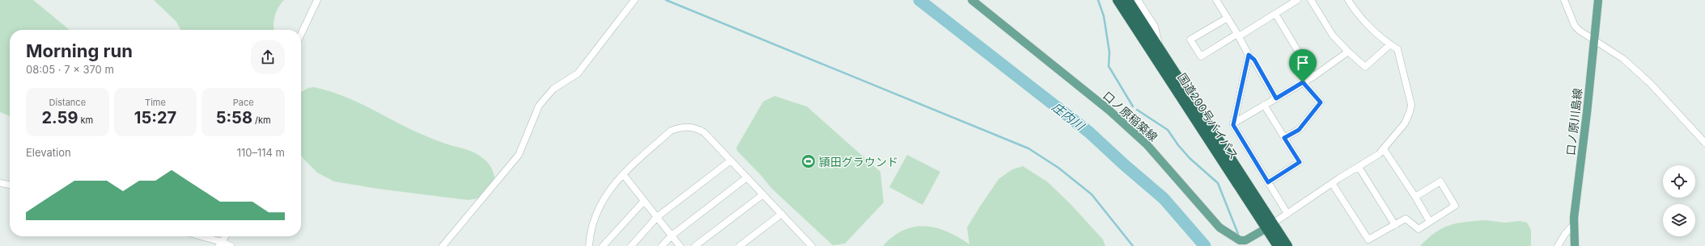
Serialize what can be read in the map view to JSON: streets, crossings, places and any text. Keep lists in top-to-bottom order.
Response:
{
  "streets": {
    "highway": ["国道200号バイパス"],
    "main road": ["口ノ原稲築線", "口ノ原川島線"]
  },
  "crossings": [
    ["口ノ原稲築線", "国道200号バイパス"]
  ],
  "water": ["庄内川"],
  "places": {
    "sports": ["頴田グラウンド"]
  },
  "page": {
    "heading": ["Morning run", "08:05 · 7 × 370 m"],
    "stats": [
      ["Distance", "2.59 km"],
      ["Time", "15:27"],
      ["Pace", "5:58 /km"]
    ],
    "chart": ["Elevation", "110–114 m"]
  }
}
